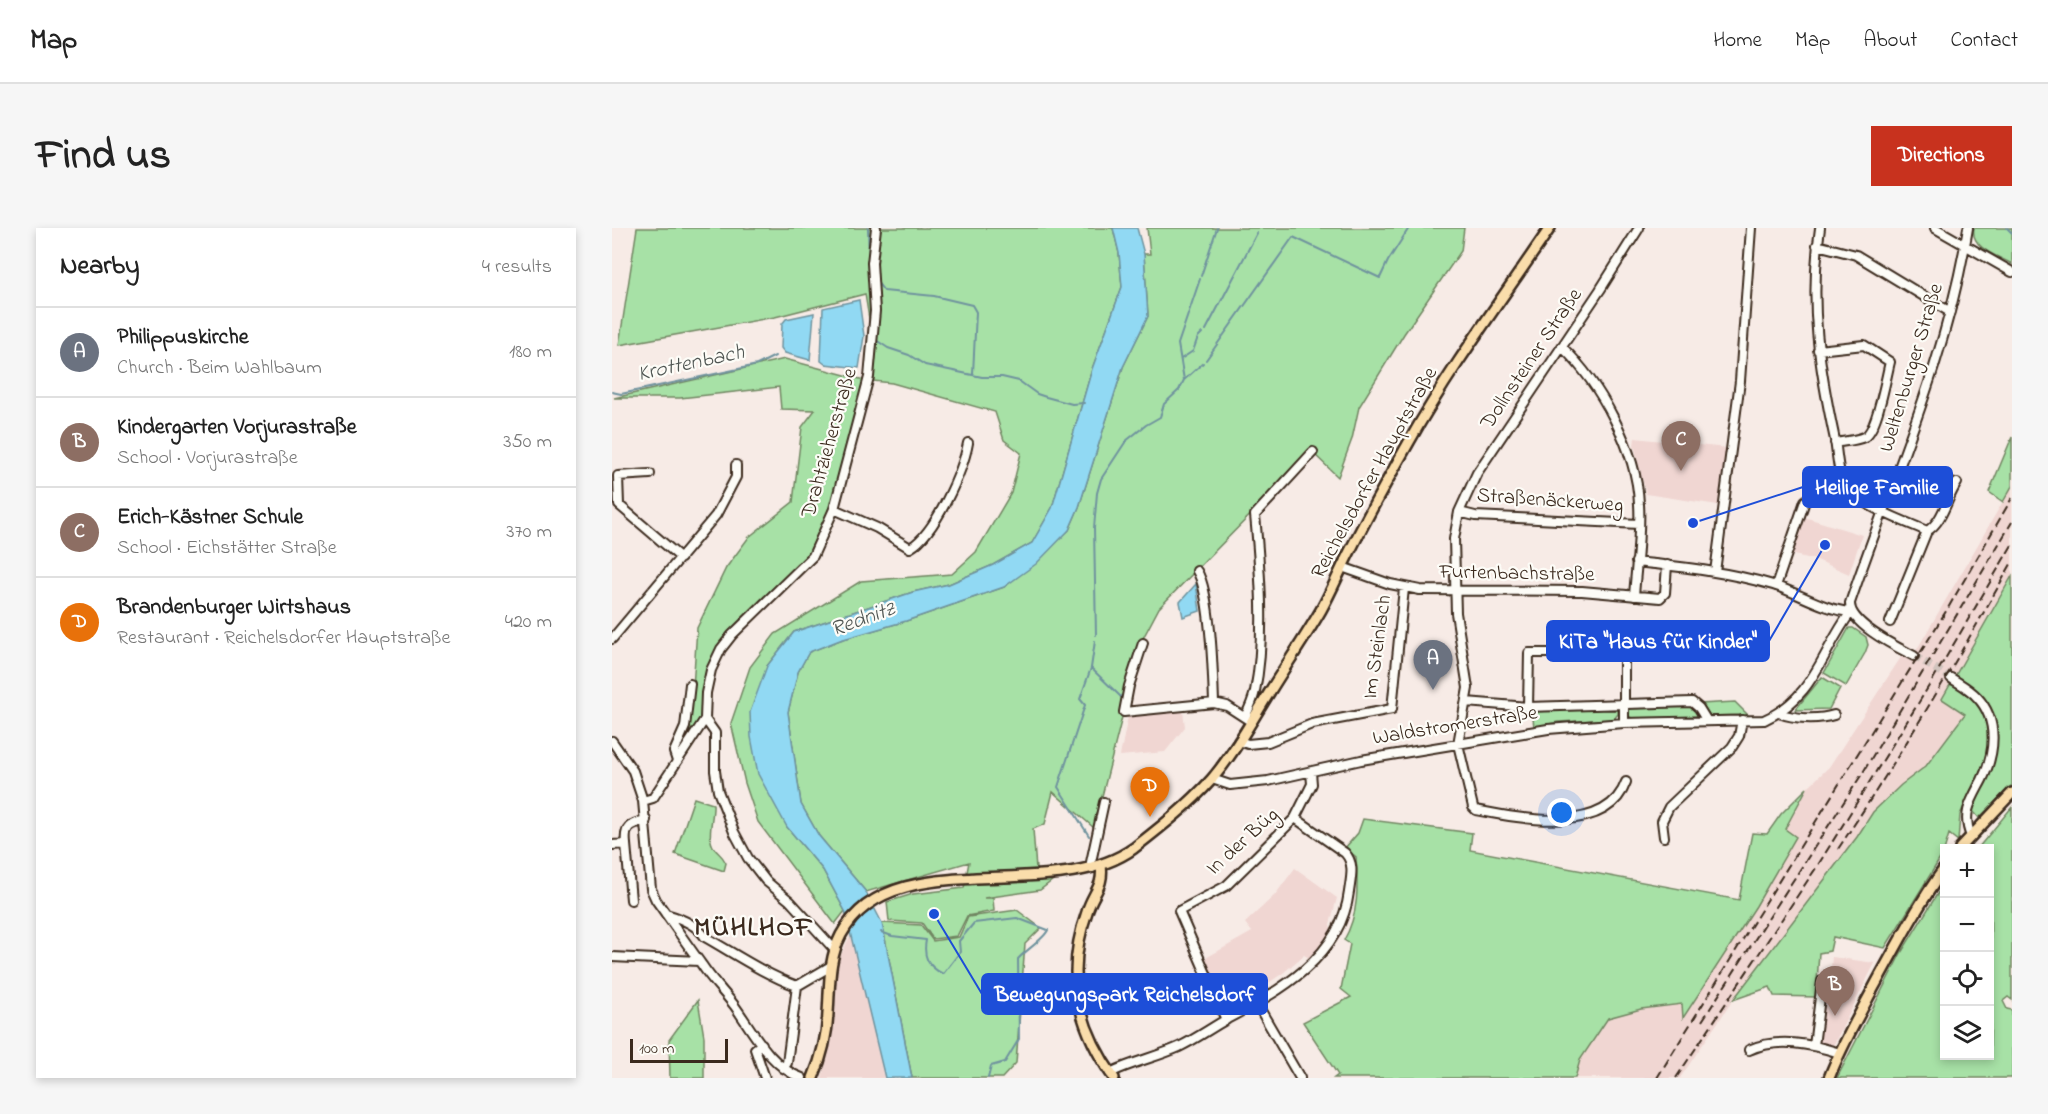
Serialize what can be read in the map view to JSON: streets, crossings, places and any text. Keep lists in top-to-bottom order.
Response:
{
  "streets": {
    "main road": ["Reichelsdorfer Hauptstraße"],
    "street": [
      "Dollnsteiner Straße",
      "Weltenburger Straße",
      "Drahtzieherstraße",
      "Straßenäckerweg",
      "Furtenbachstraße",
      "Im Steinlach",
      "Waldstromerstraße",
      "In der Büg"
    ]
  },
  "crossings": [
    ["Dollnsteiner Straße", "Straßenäckerweg"],
    ["Dollnsteiner Straße", "Furtenbachstraße"],
    ["Dollnsteiner Straße", "Waldstromerstraße"],
    ["Weltenburger Straße", "Waldstromerstraße"],
    ["Reichelsdorfer Hauptstraße", "Furtenbachstraße"],
    ["Reichelsdorfer Hauptstraße", "Im Steinlach"],
    ["Reichelsdorfer Hauptstraße", "Waldstromerstraße"],
    ["Furtenbachstraße", "Im Steinlach"],
    ["Waldstromerstraße", "In der Büg"]
  ],
  "districts": ["MÜHLHOF"],
  "water": ["Krottenbach", "Rednitz"],
  "places": ["Heilige Familie", "KiTa \"Haus für Kinder\"", "Bewegungspark Reichelsdorf"],
  "scale_bar": "100 m",
  "page": {
    "header": "Map",
    "nav": [
      "Home",
      "Map",
      "About",
      "Contact"
    ],
    "title": "Find us",
    "buttons": "Directions",
    "heading": ["Nearby", "4 results"],
    "list": [
      {
        "mark": "A",
        "name": "Philippuskirche",
        "note": "Church · Beim Wahlbaum",
        "value": "180 m"
      },
      {
        "mark": "B",
        "name": "Kindergarten Vorjurastraße",
        "note": "School · Vorjurastraße",
        "value": "350 m"
      },
      {
        "mark": "C",
        "name": "Erich-Kästner Schule",
        "note": "School · Eichstätter Straße",
        "value": "370 m"
      },
      {
        "mark": "D",
        "name": "Brandenburger Wirtshaus",
        "note": "Restaurant · Reichelsdorfer Hauptstraße",
        "value": "420 m"
      }
    ],
    "pins": [
      "C",
      "A",
      "D",
      "B"
    ],
    "map_buttons": ["+", "−"],
    "scale": "100 m"
  }
}
